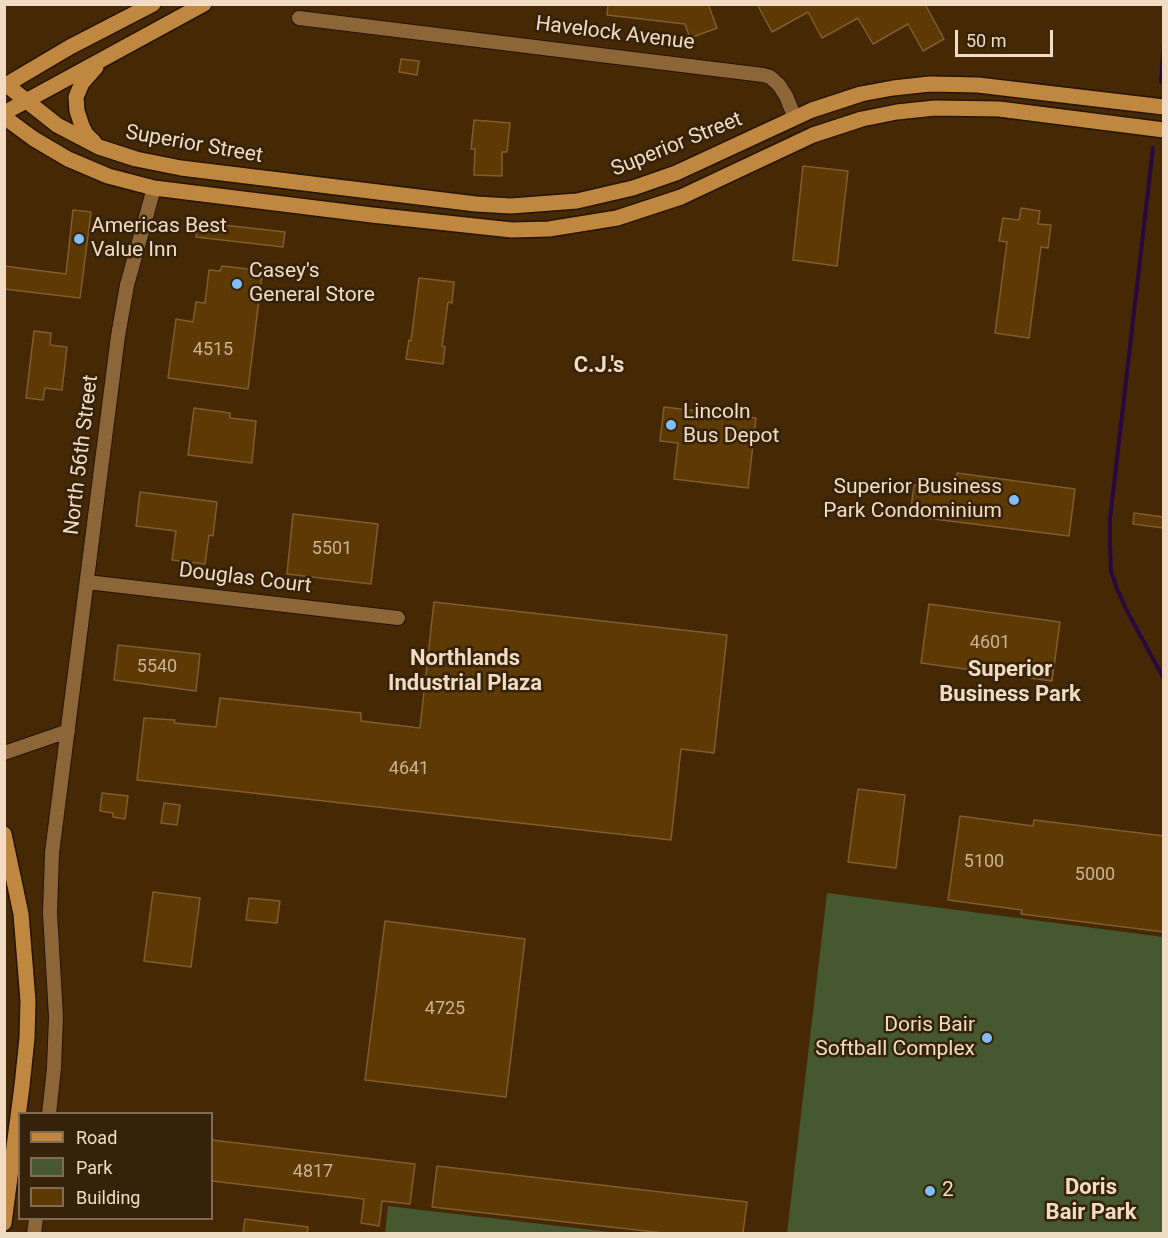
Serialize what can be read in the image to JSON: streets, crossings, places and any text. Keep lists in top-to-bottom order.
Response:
{
  "streets": {
    "main road": ["Superior Street"],
    "street": ["Havelock Avenue", "North 56th Street", "Douglas Court"]
  },
  "crossings": [
    ["Havelock Avenue", "Superior Street"],
    ["North 56th Street", "Douglas Court"]
  ],
  "districts": [
    "C.J.'s",
    "Northlands Industrial Plaza",
    "Superior Business Park",
    "Doris Bair Park"
  ],
  "places": [
    "Americas Best Value Inn",
    "Casey's General Store",
    "Lincoln Bus Depot",
    "Superior Business Park Condominium",
    "Doris Bair Softball Complex",
    "2"
  ],
  "house_numbers": [
    "4515",
    "5501",
    "4601",
    "5540",
    "4641",
    "5100",
    "5000",
    "4725",
    "4817"
  ],
  "legend": ["Road", "Park", "Building"],
  "scale_bar": "50 m"
}
